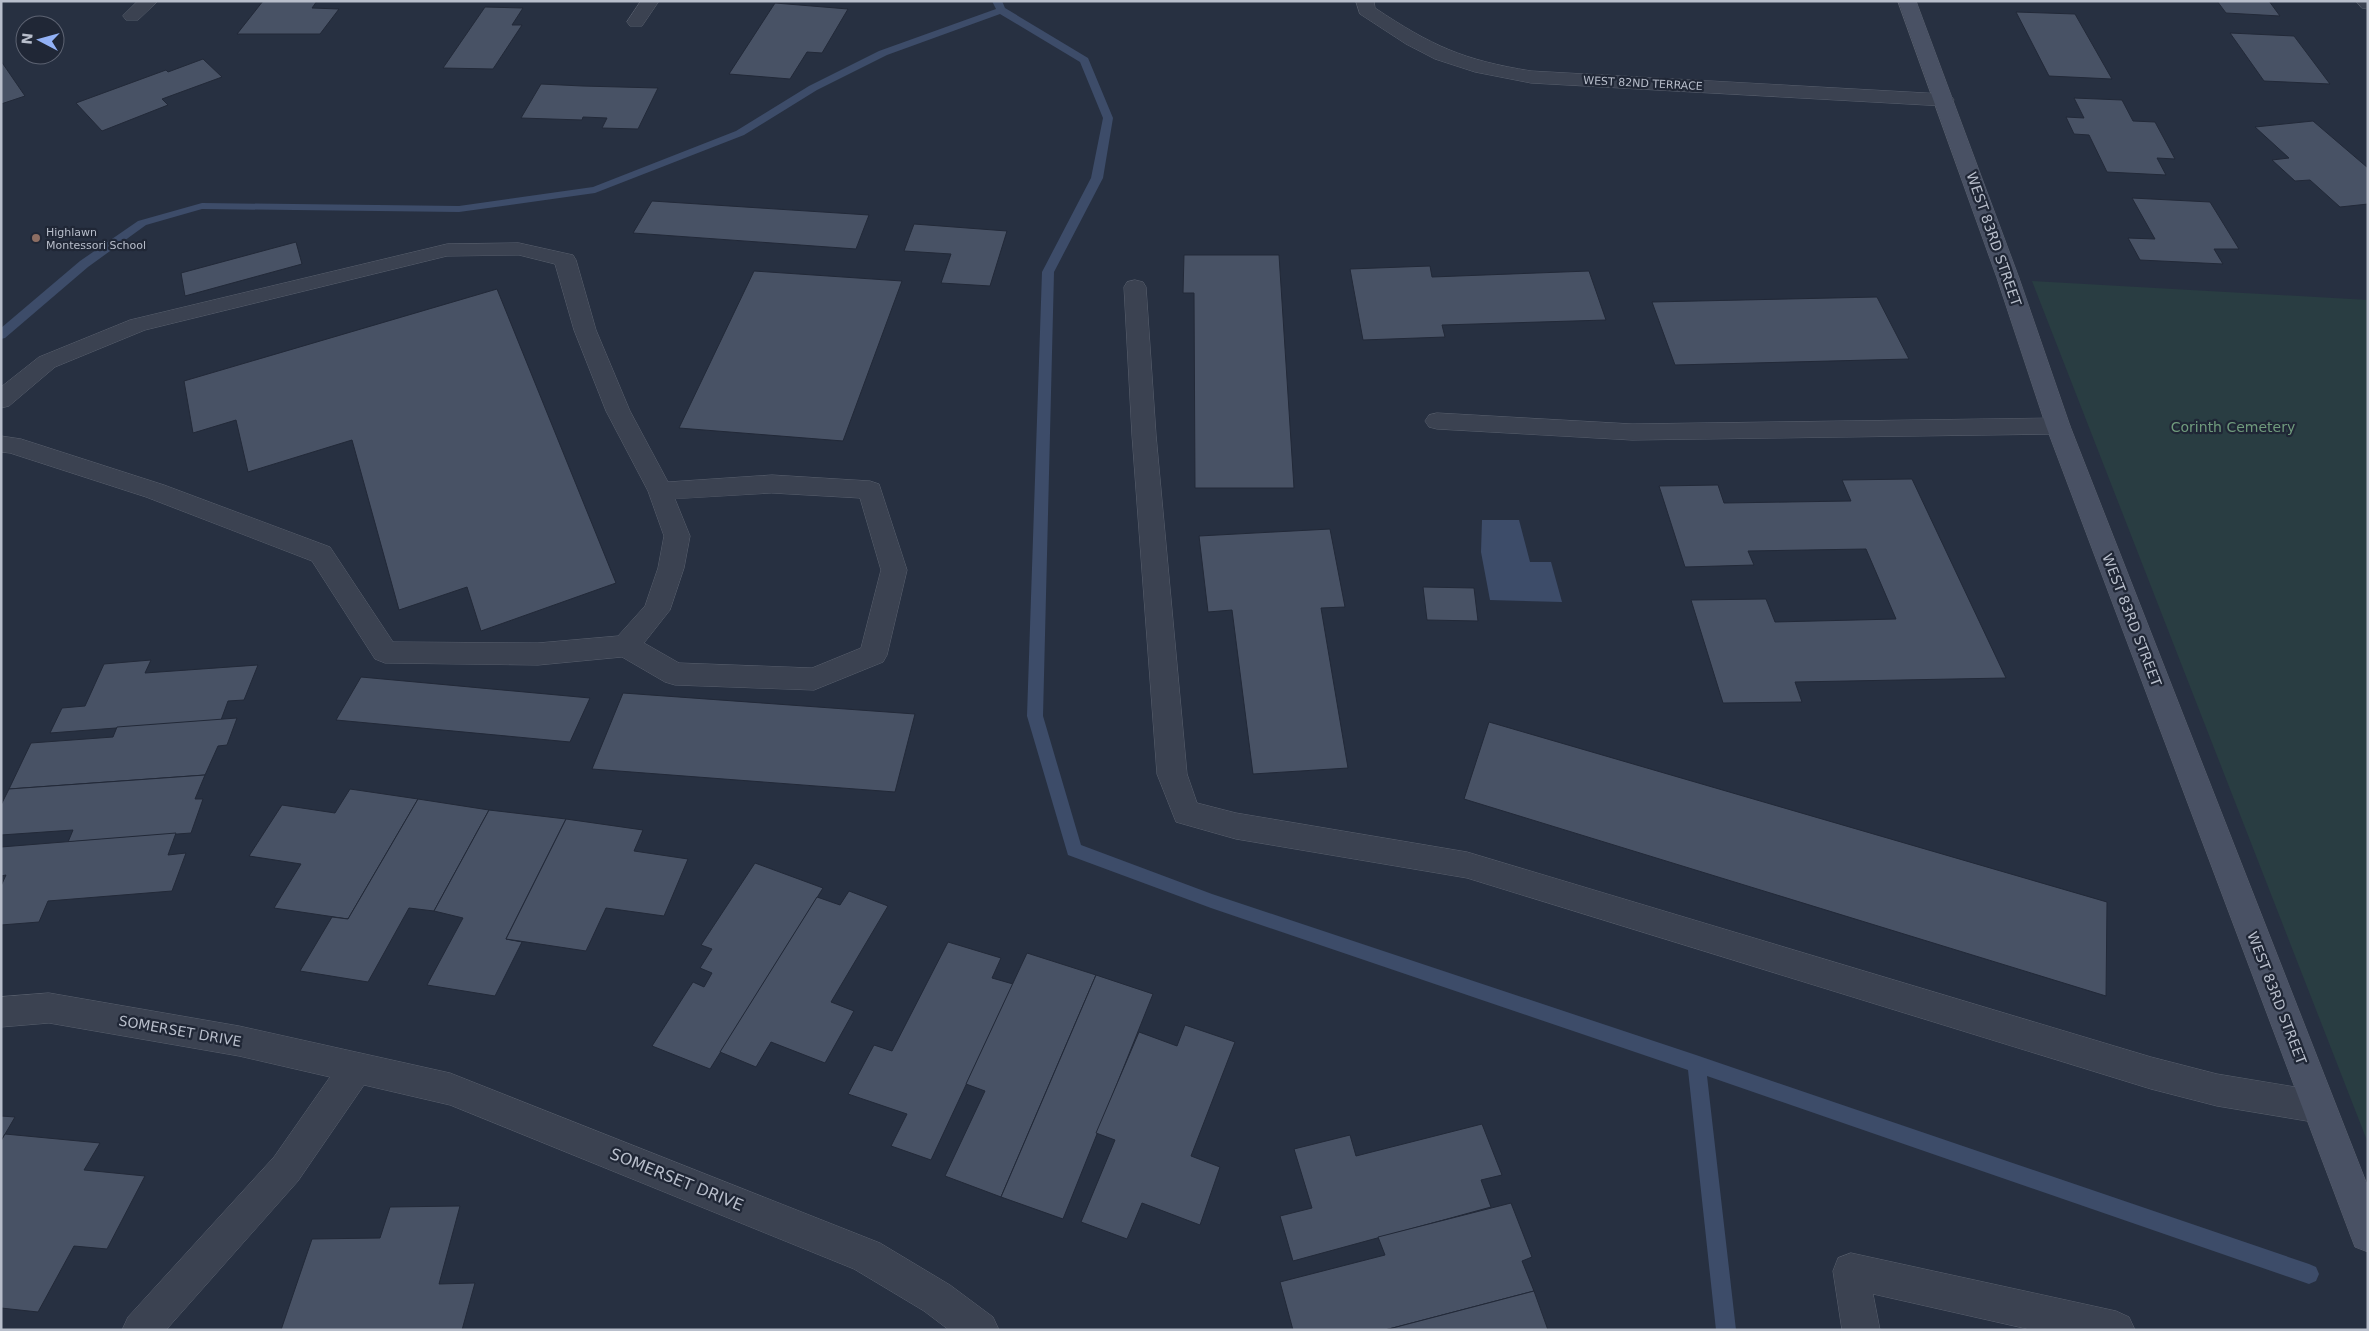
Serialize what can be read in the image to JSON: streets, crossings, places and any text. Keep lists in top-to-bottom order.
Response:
{
  "streets": {
    "street": ["WEST 82ND TERRACE", "WEST 83RD STREET", "SOMERSET DRIVE"]
  },
  "crossings": [
    ["WEST 82ND TERRACE", "WEST 83RD STREET"]
  ],
  "parks": ["Corinth Cemetery"],
  "places": ["Highlawn Montessori School"],
  "north": "left"
}
